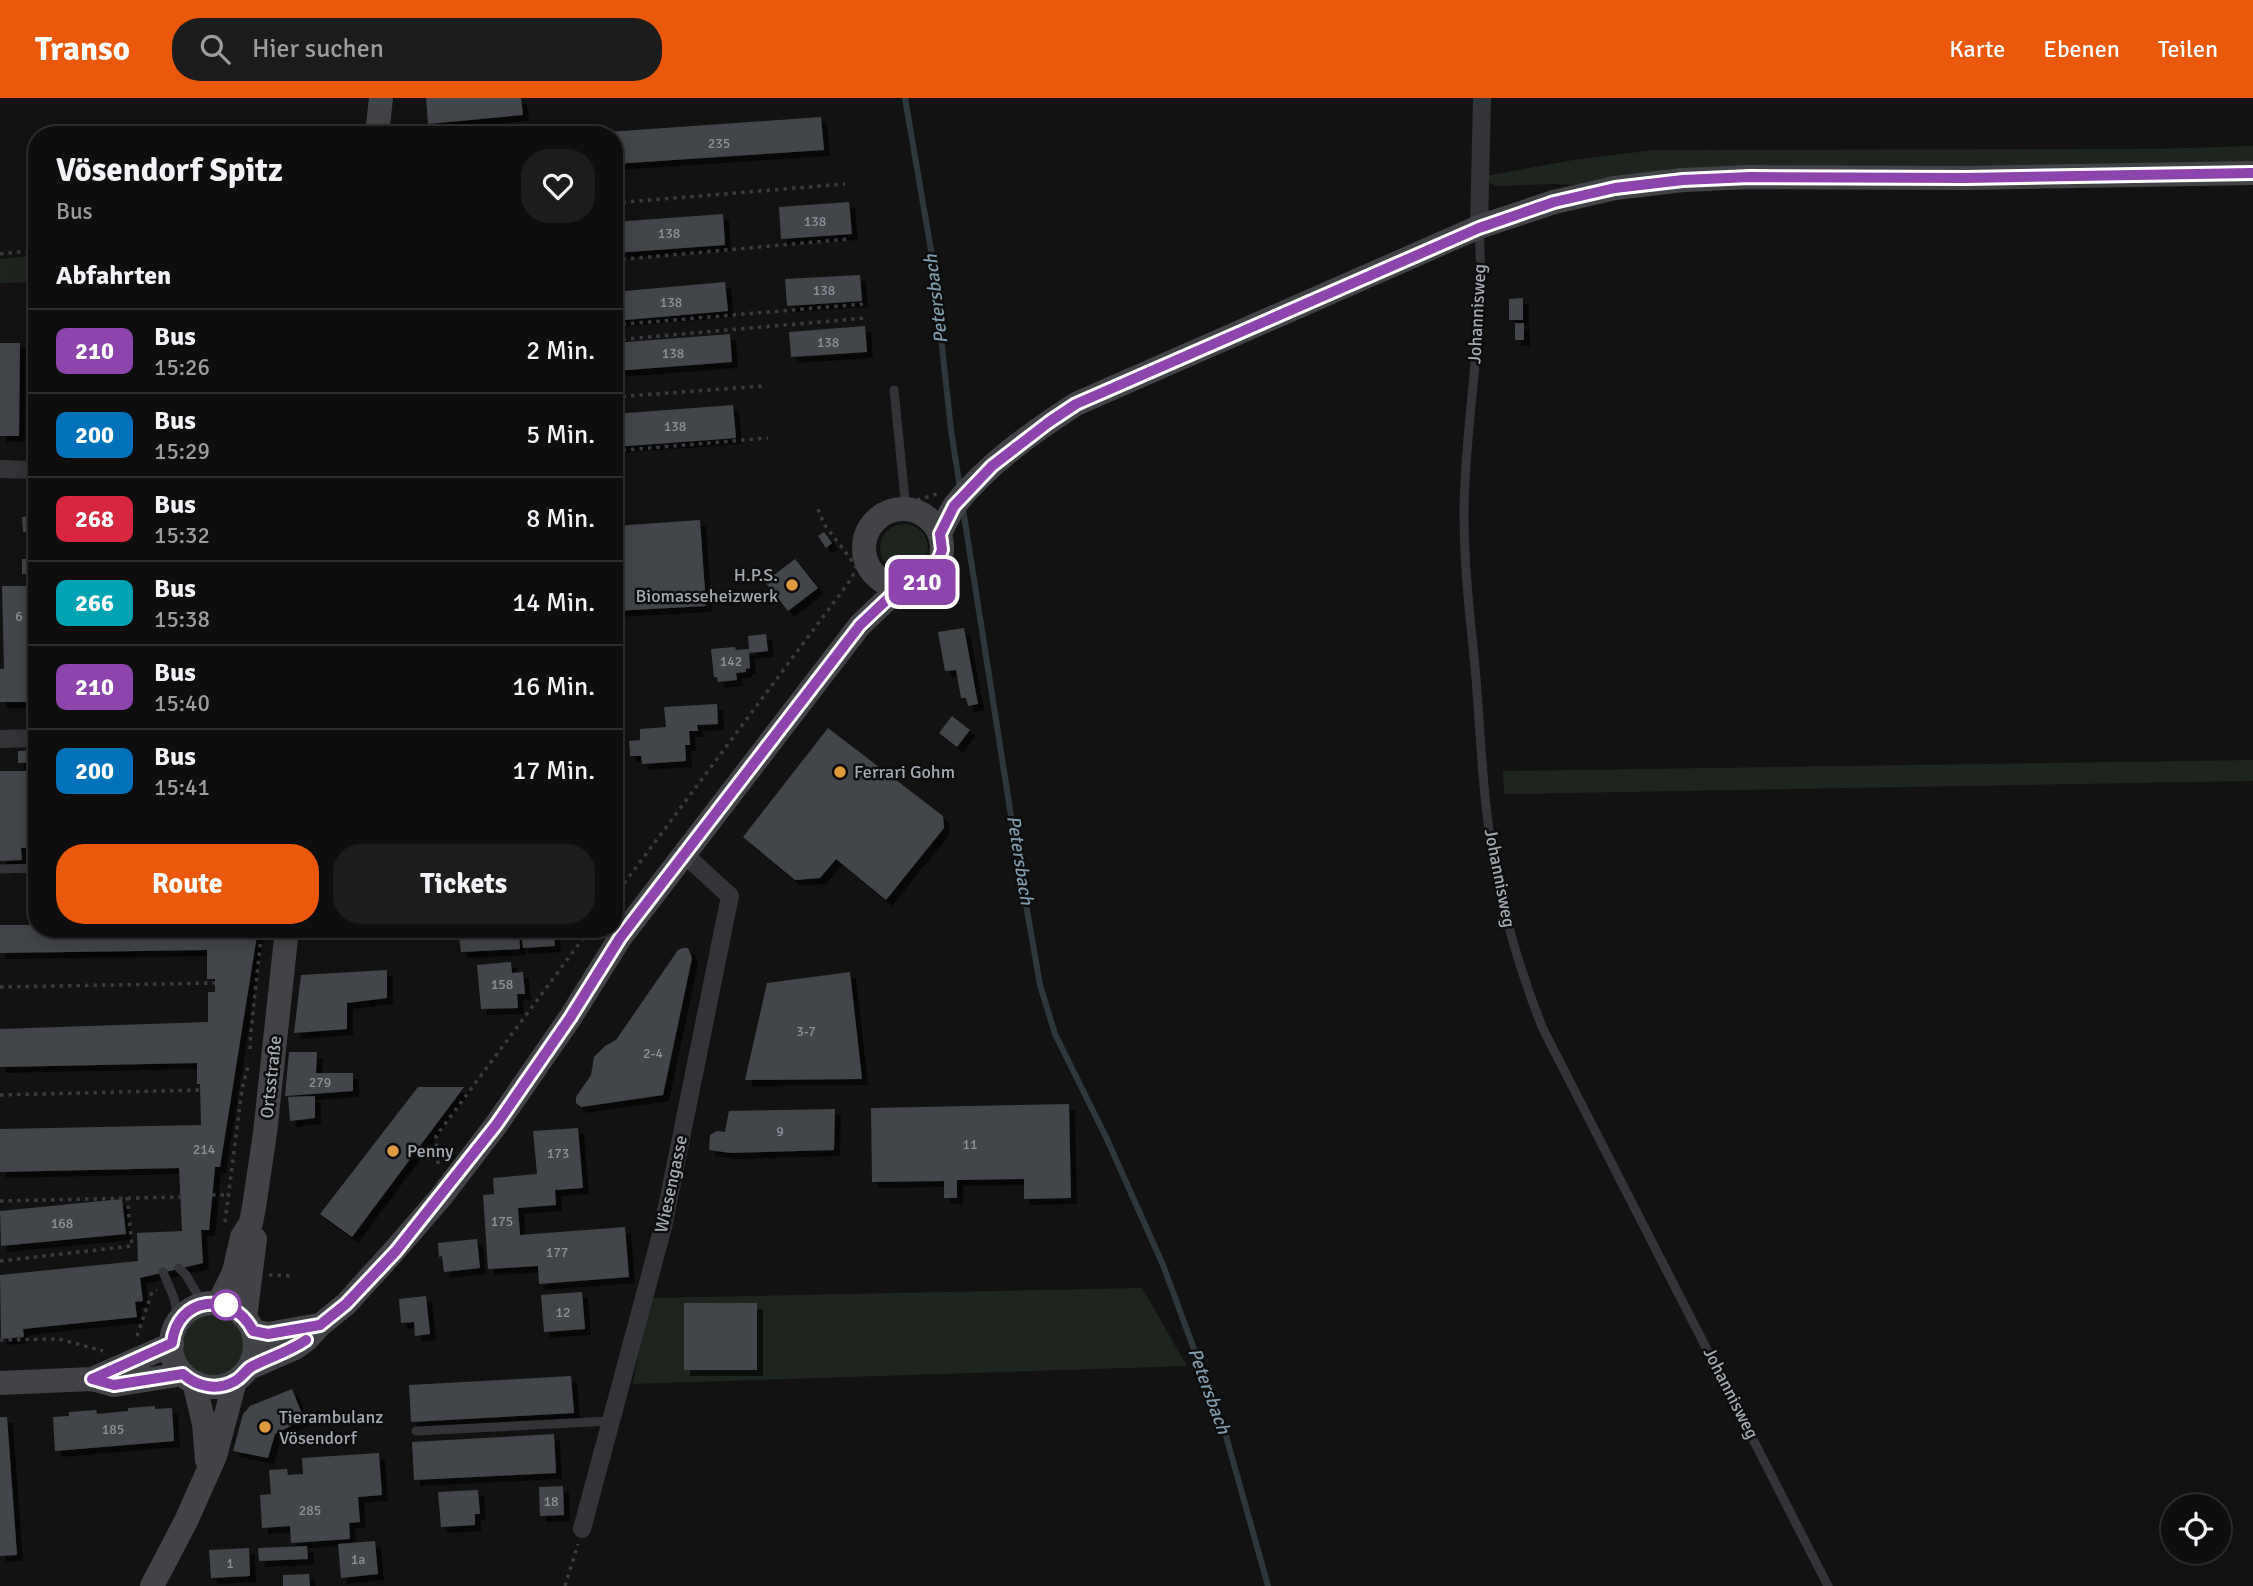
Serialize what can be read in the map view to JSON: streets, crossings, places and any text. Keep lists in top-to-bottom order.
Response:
{
  "streets": {
    "main road": ["Ortsstraße"],
    "street": ["Johannisweg", "Wiesengasse"]
  },
  "water": ["Petersbach"],
  "places": [
    "H.P.S. Biomasseheizwerk",
    "Ferrari Gohm",
    "Penny",
    "Tierambulanz Vösendorf"
  ],
  "lines": ["bus line 210"],
  "house_numbers": [
    "235",
    "138",
    "138",
    "138",
    "138",
    "138",
    "138",
    "138",
    "6",
    "142",
    "158",
    "3-7",
    "2-4",
    "279",
    "9",
    "11",
    "214",
    "173",
    "175",
    "168",
    "177",
    "12",
    "185",
    "18",
    "285",
    "1a",
    "1"
  ],
  "page": {
    "header": "Transo",
    "search": "Hier suchen",
    "nav": ["Karte", "Ebenen", "Teilen"],
    "on_map": "210",
    "heading": [
      ["Vösendorf Spitz", "Bus"],
      "Abfahrten"
    ],
    "list": [
      {
        "mark": "210",
        "name": "Bus",
        "note": "15:26",
        "value": "2 Min."
      },
      {
        "mark": "200",
        "name": "Bus",
        "note": "15:29",
        "value": "5 Min."
      },
      {
        "mark": "268",
        "name": "Bus",
        "note": "15:32",
        "value": "8 Min."
      },
      {
        "mark": "266",
        "name": "Bus",
        "note": "15:38",
        "value": "14 Min."
      },
      {
        "mark": "210",
        "name": "Bus",
        "note": "15:40",
        "value": "16 Min."
      },
      {
        "mark": "200",
        "name": "Bus",
        "note": "15:41",
        "value": "17 Min."
      }
    ],
    "buttons": ["Route", "Tickets"]
  }
}
